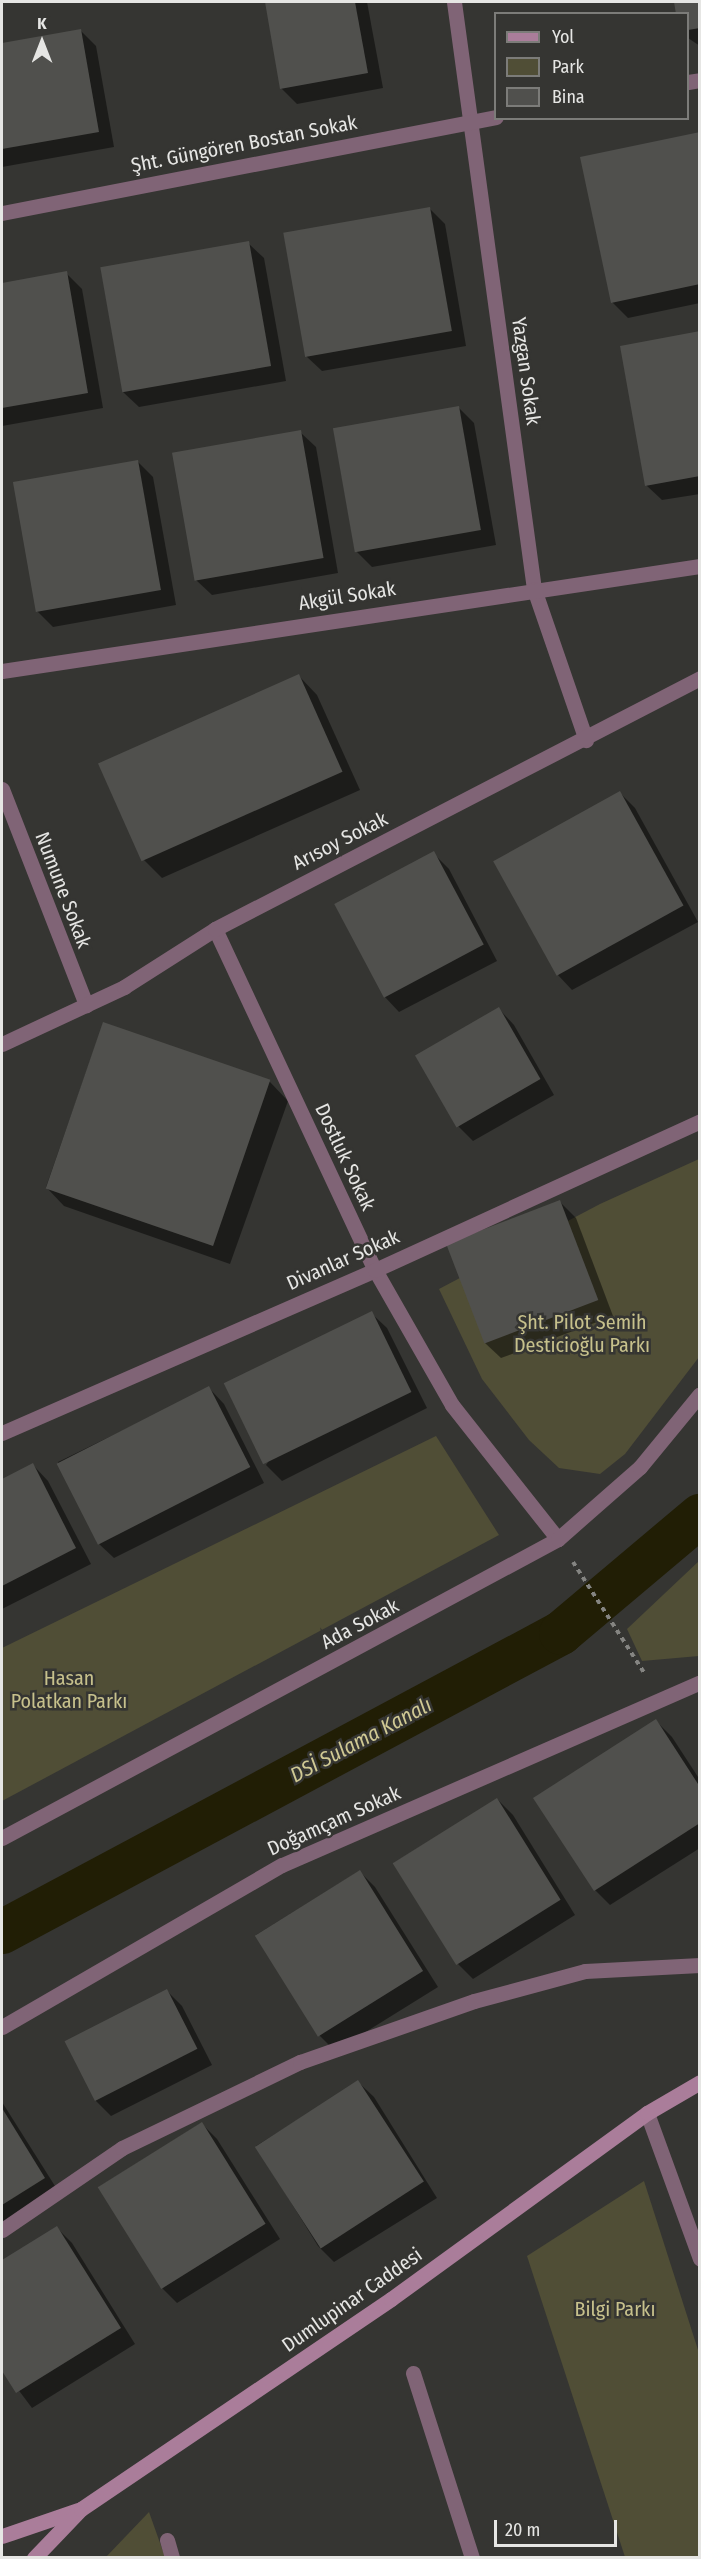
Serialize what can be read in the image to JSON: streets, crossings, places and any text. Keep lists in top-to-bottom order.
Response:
{
  "streets": {
    "main road": ["Dumlupinar Caddesi"],
    "street": [
      "Şht. Güngören Bostan Sokak",
      "Yazgan Sokak",
      "Akgül Sokak",
      "Arısoy Sokak",
      "Numune Sokak",
      "Dostluk Sokak",
      "Divanlar Sokak",
      "Ada Sokak",
      "Doğamçam Sokak"
    ]
  },
  "crossings": [
    ["Şht. Güngören Bostan Sokak", "Yazgan Sokak"],
    ["Yazgan Sokak", "Akgül Sokak"],
    ["Yazgan Sokak", "Arısoy Sokak"],
    ["Arısoy Sokak", "Numune Sokak"],
    ["Arısoy Sokak", "Dostluk Sokak"],
    ["Dostluk Sokak", "Divanlar Sokak"],
    ["Dostluk Sokak", "Ada Sokak"]
  ],
  "water": ["DSİ Sulama Kanalı"],
  "parks": ["Şht. Pilot Semih Desticioğlu Parkı", "Hasan Polatkan Parkı", "Bilgi Parkı"],
  "legend": ["Yol", "Park", "Bina"],
  "scale_bar": "20 m",
  "north": "top"
}
